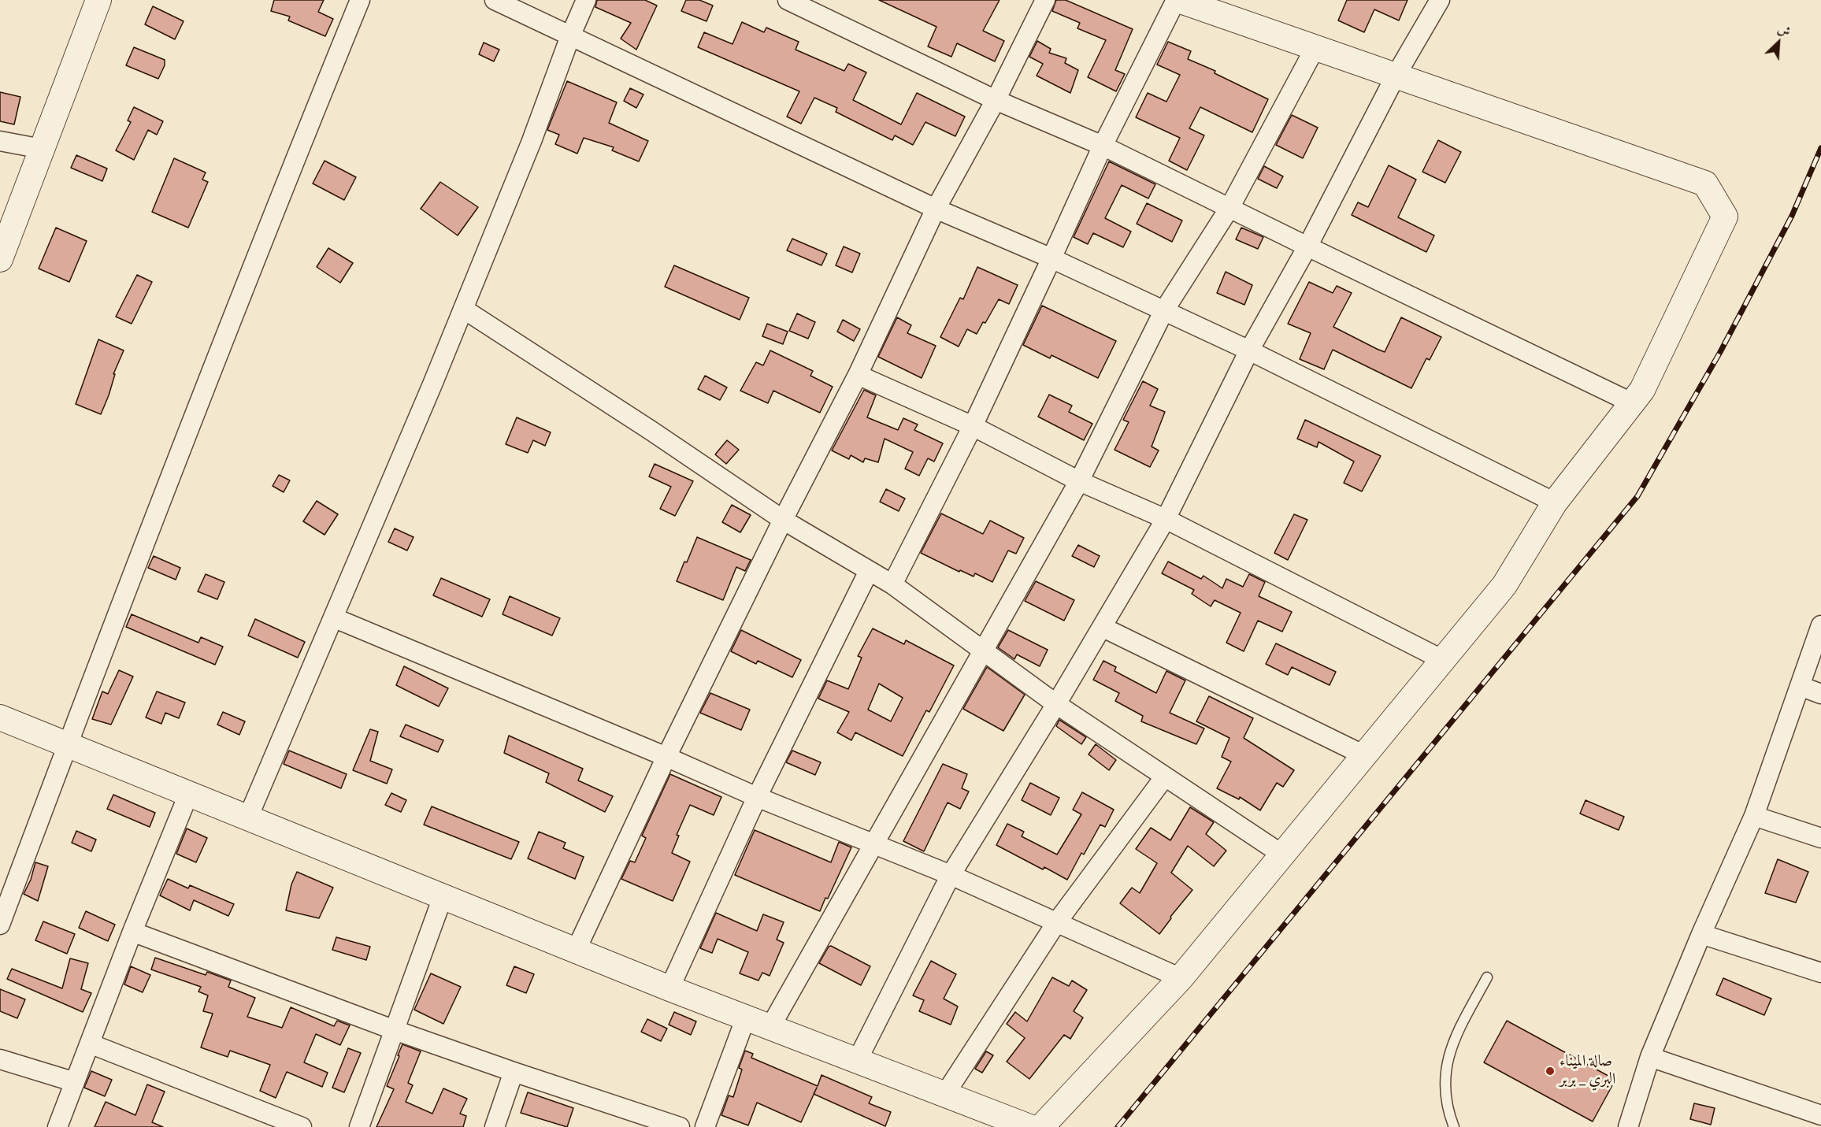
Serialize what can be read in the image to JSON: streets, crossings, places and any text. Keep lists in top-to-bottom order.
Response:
{
  "places": ["صالة الميناء البري _ بربر"],
  "north": "top right"
}
